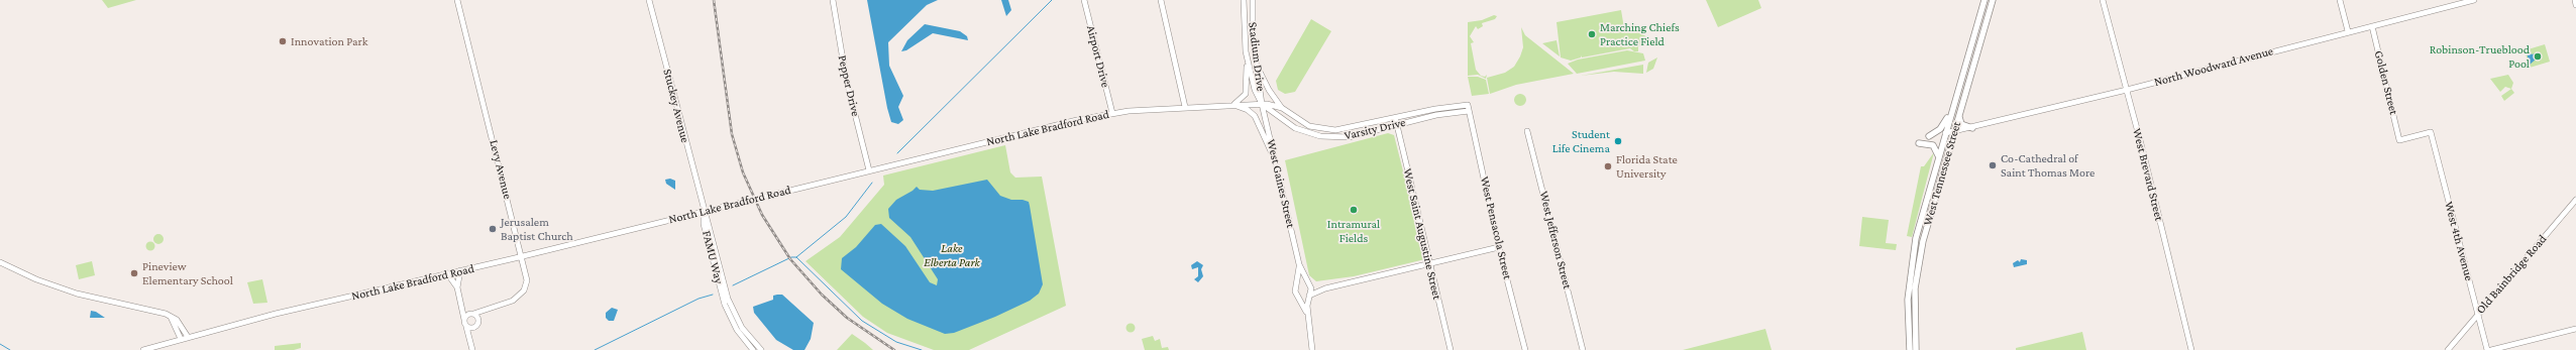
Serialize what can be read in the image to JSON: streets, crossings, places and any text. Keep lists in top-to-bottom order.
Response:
{
  "streets": {
    "main road": ["West Tennessee Street"],
    "street": [
      "Airport Drive",
      "Stadium Drive",
      "North Woodward Avenue",
      "Golden Street",
      "Pepper Drive",
      "Stuckey Avenue",
      "North Lake Bradford Road",
      "Varsity Drive",
      "Levy Avenue",
      "West Brevard Street",
      "West Gaines Street",
      "West Pensacola Street",
      "West Saint Augustine Street",
      "West Jefferson Street",
      "West 4th Avenue",
      "FAMU Way",
      "Old Bainbridge Road"
    ]
  },
  "crossings": [
    ["Airport Drive", "North Lake Bradford Road"],
    ["Stadium Drive", "North Lake Bradford Road"],
    ["Stadium Drive", "Varsity Drive"],
    ["Stadium Drive", "West Gaines Street"],
    ["North Woodward Avenue", "Golden Street"],
    ["North Woodward Avenue", "West Tennessee Street"],
    ["North Woodward Avenue", "West Brevard Street"],
    ["Golden Street", "West 4th Avenue"],
    ["Pepper Drive", "North Lake Bradford Road"],
    ["Stuckey Avenue", "North Lake Bradford Road"],
    ["Stuckey Avenue", "FAMU Way"],
    ["North Lake Bradford Road", "Varsity Drive"],
    ["North Lake Bradford Road", "Levy Avenue"],
    ["North Lake Bradford Road", "West Gaines Street"],
    ["North Lake Bradford Road", "FAMU Way"],
    ["Varsity Drive", "West Gaines Street"],
    ["Varsity Drive", "West Pensacola Street"],
    ["Varsity Drive", "West Saint Augustine Street"],
    ["West 4th Avenue", "Old Bainbridge Road"]
  ],
  "parks": ["Lake Elberta Park"],
  "places": [
    "Marching Chiefs Practice Field",
    "Innovation Park",
    "Robinson-Trueblood Pool",
    "Student Life Cinema",
    "Co-Cathedral of Saint Thomas More",
    "Florida State University",
    "Intramural Fields",
    "Jerusalem Baptist Church",
    "Pineview Elementary School"
  ]
}
